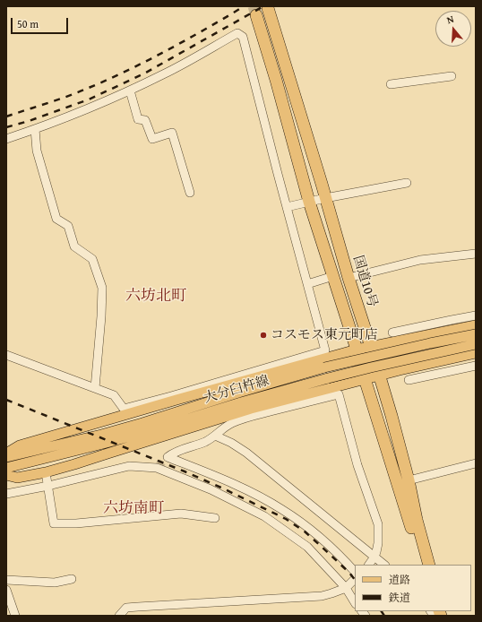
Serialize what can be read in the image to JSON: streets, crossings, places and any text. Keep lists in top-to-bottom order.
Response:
{
  "streets": {
    "highway": ["国道10号"],
    "main road": ["大分臼杵線"]
  },
  "districts": ["六坊北町", "六坊南町"],
  "places": ["コスモス東元町店"],
  "legend": ["道路", "鉄道"],
  "scale_bar": "50 m",
  "north": "top"
}
